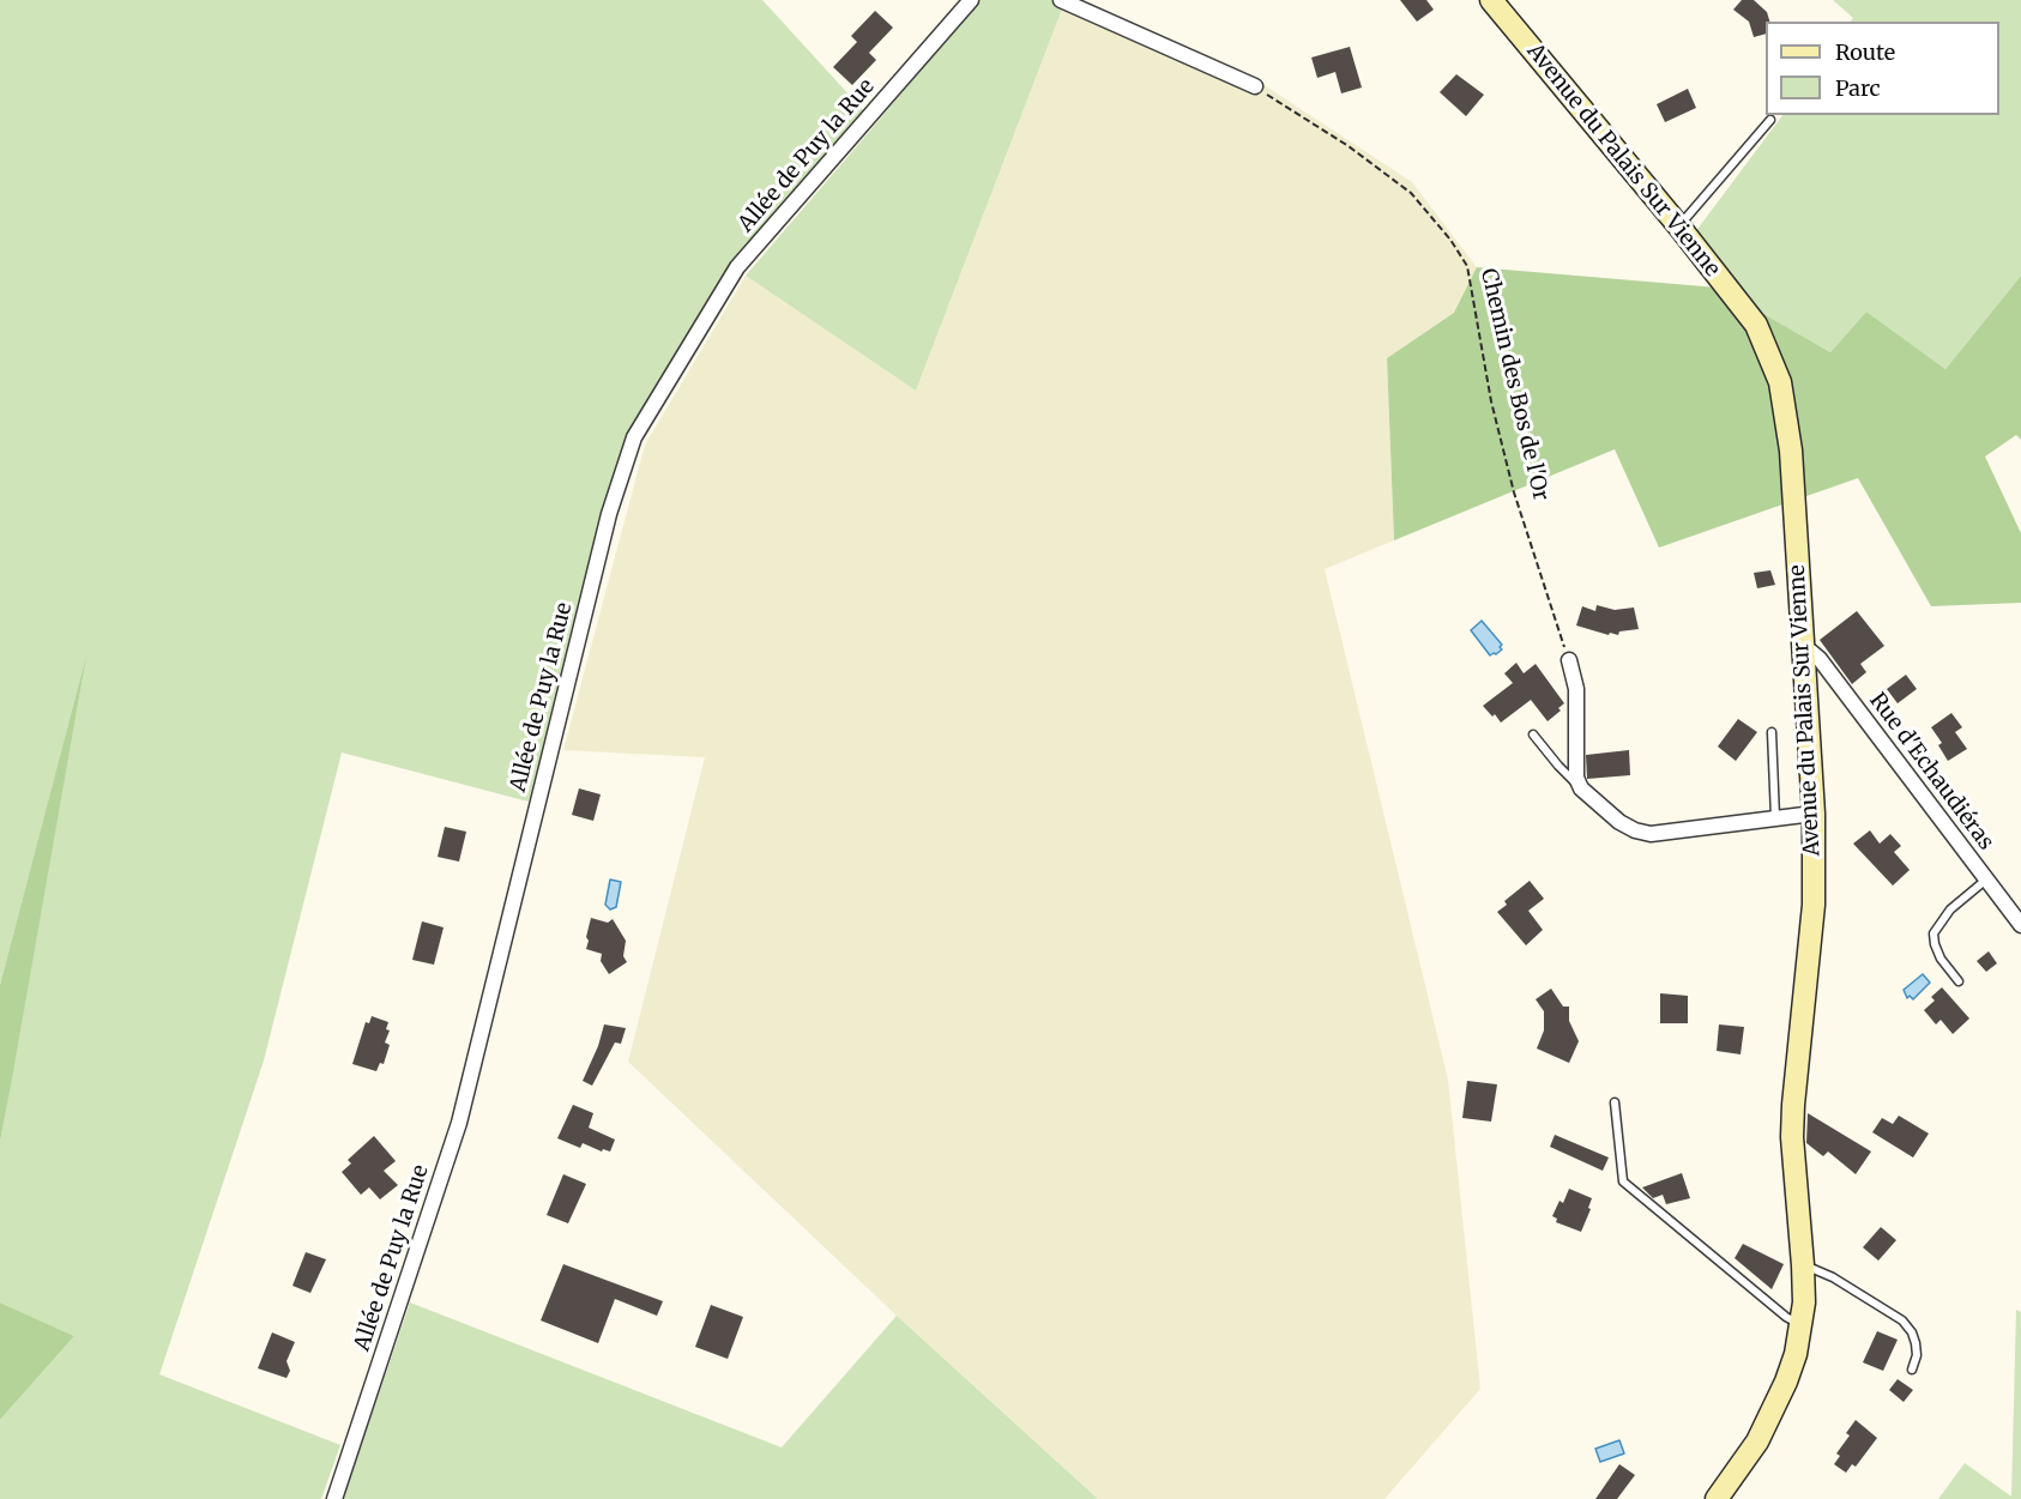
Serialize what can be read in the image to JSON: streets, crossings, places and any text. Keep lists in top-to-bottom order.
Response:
{
  "streets": {
    "main road": ["Avenue du Palais Sur Vienne"],
    "street": ["Allée de Puy la Rue", "Rue d'Echaudiéras"],
    "path": ["Chemin des Bos de l'Or"]
  },
  "crossings": [
    ["Avenue du Palais Sur Vienne", "Rue d'Echaudiéras"]
  ],
  "legend": ["Route", "Parc"]
}
